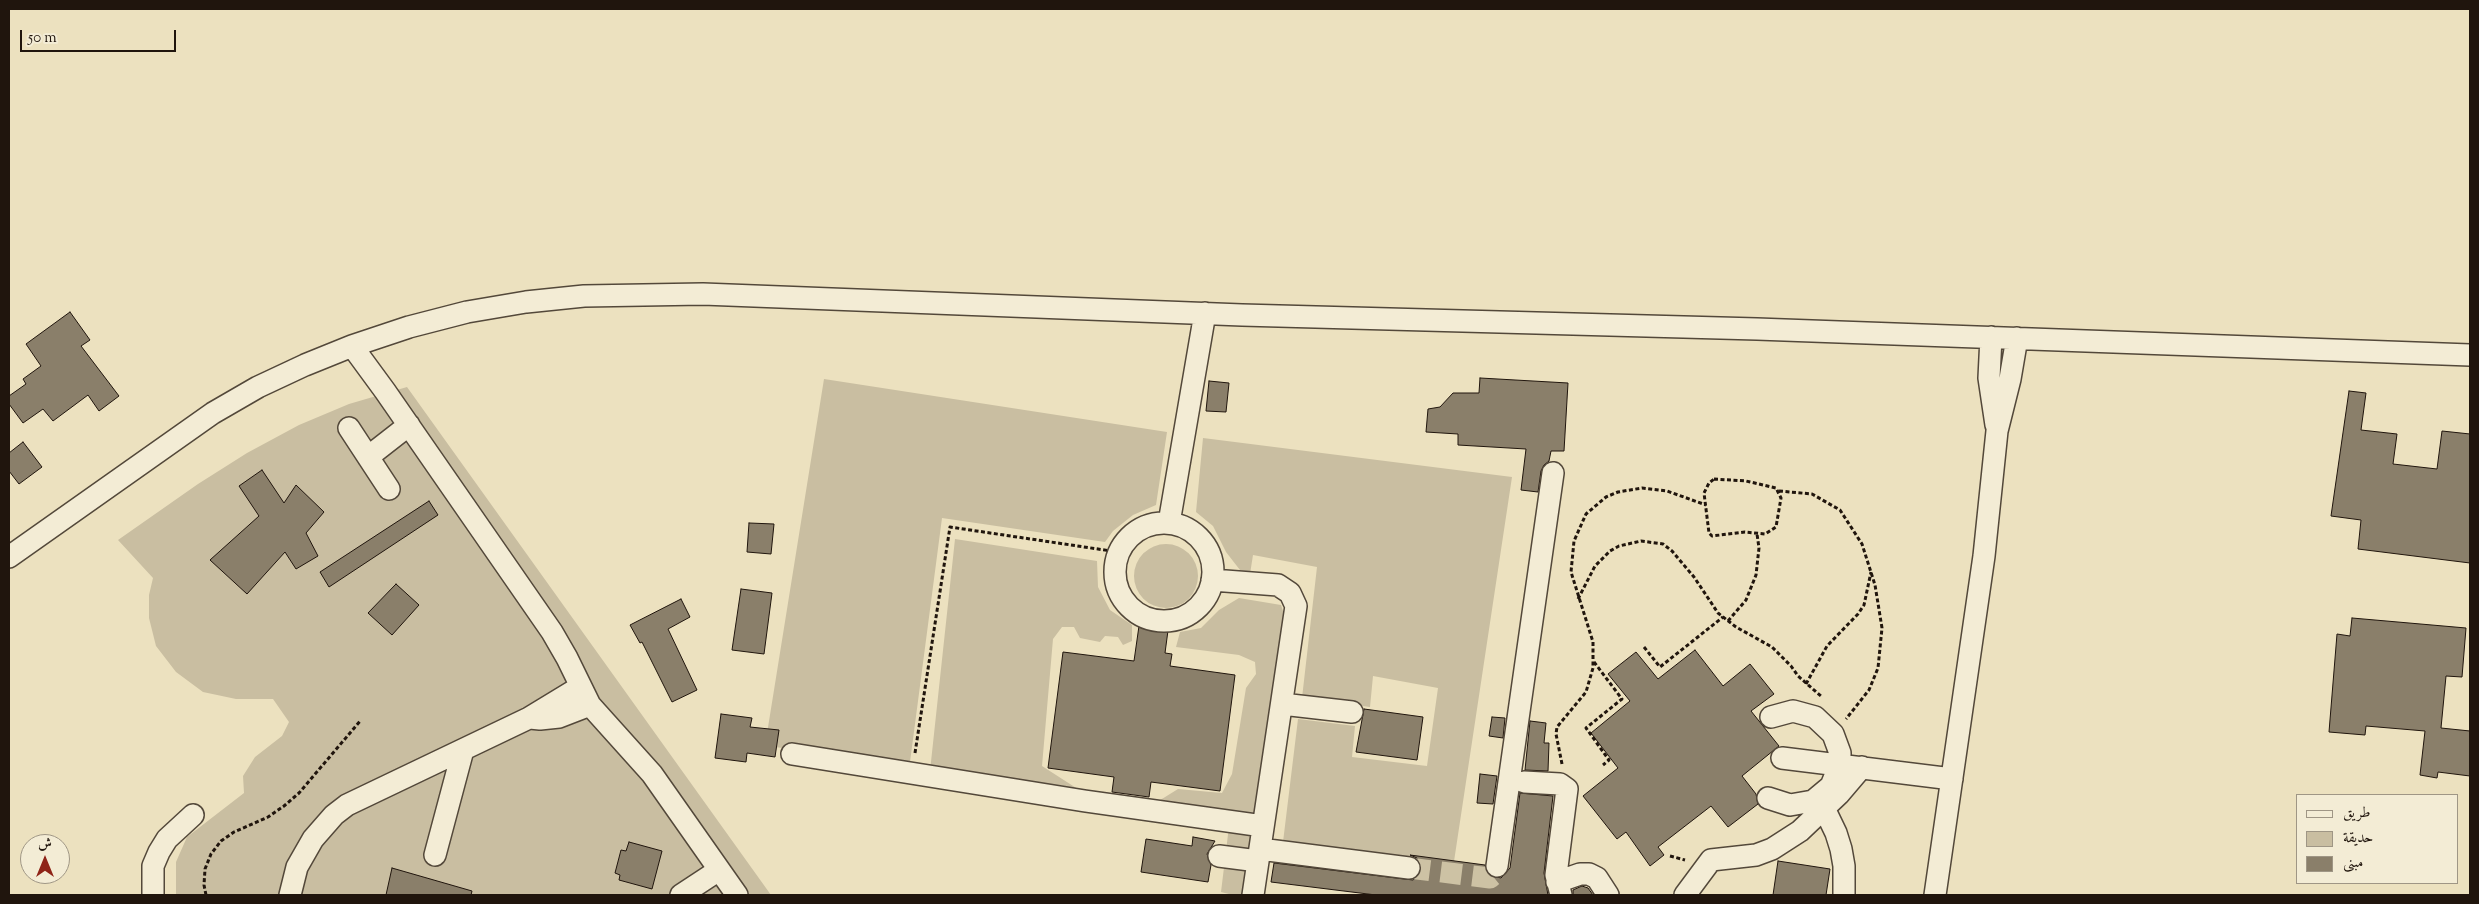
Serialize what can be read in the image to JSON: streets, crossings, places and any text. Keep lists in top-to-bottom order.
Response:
{
  "legend": ["طريق", "حديقة", "مبنى"],
  "scale_bar": "50 m",
  "north": "top"
}
